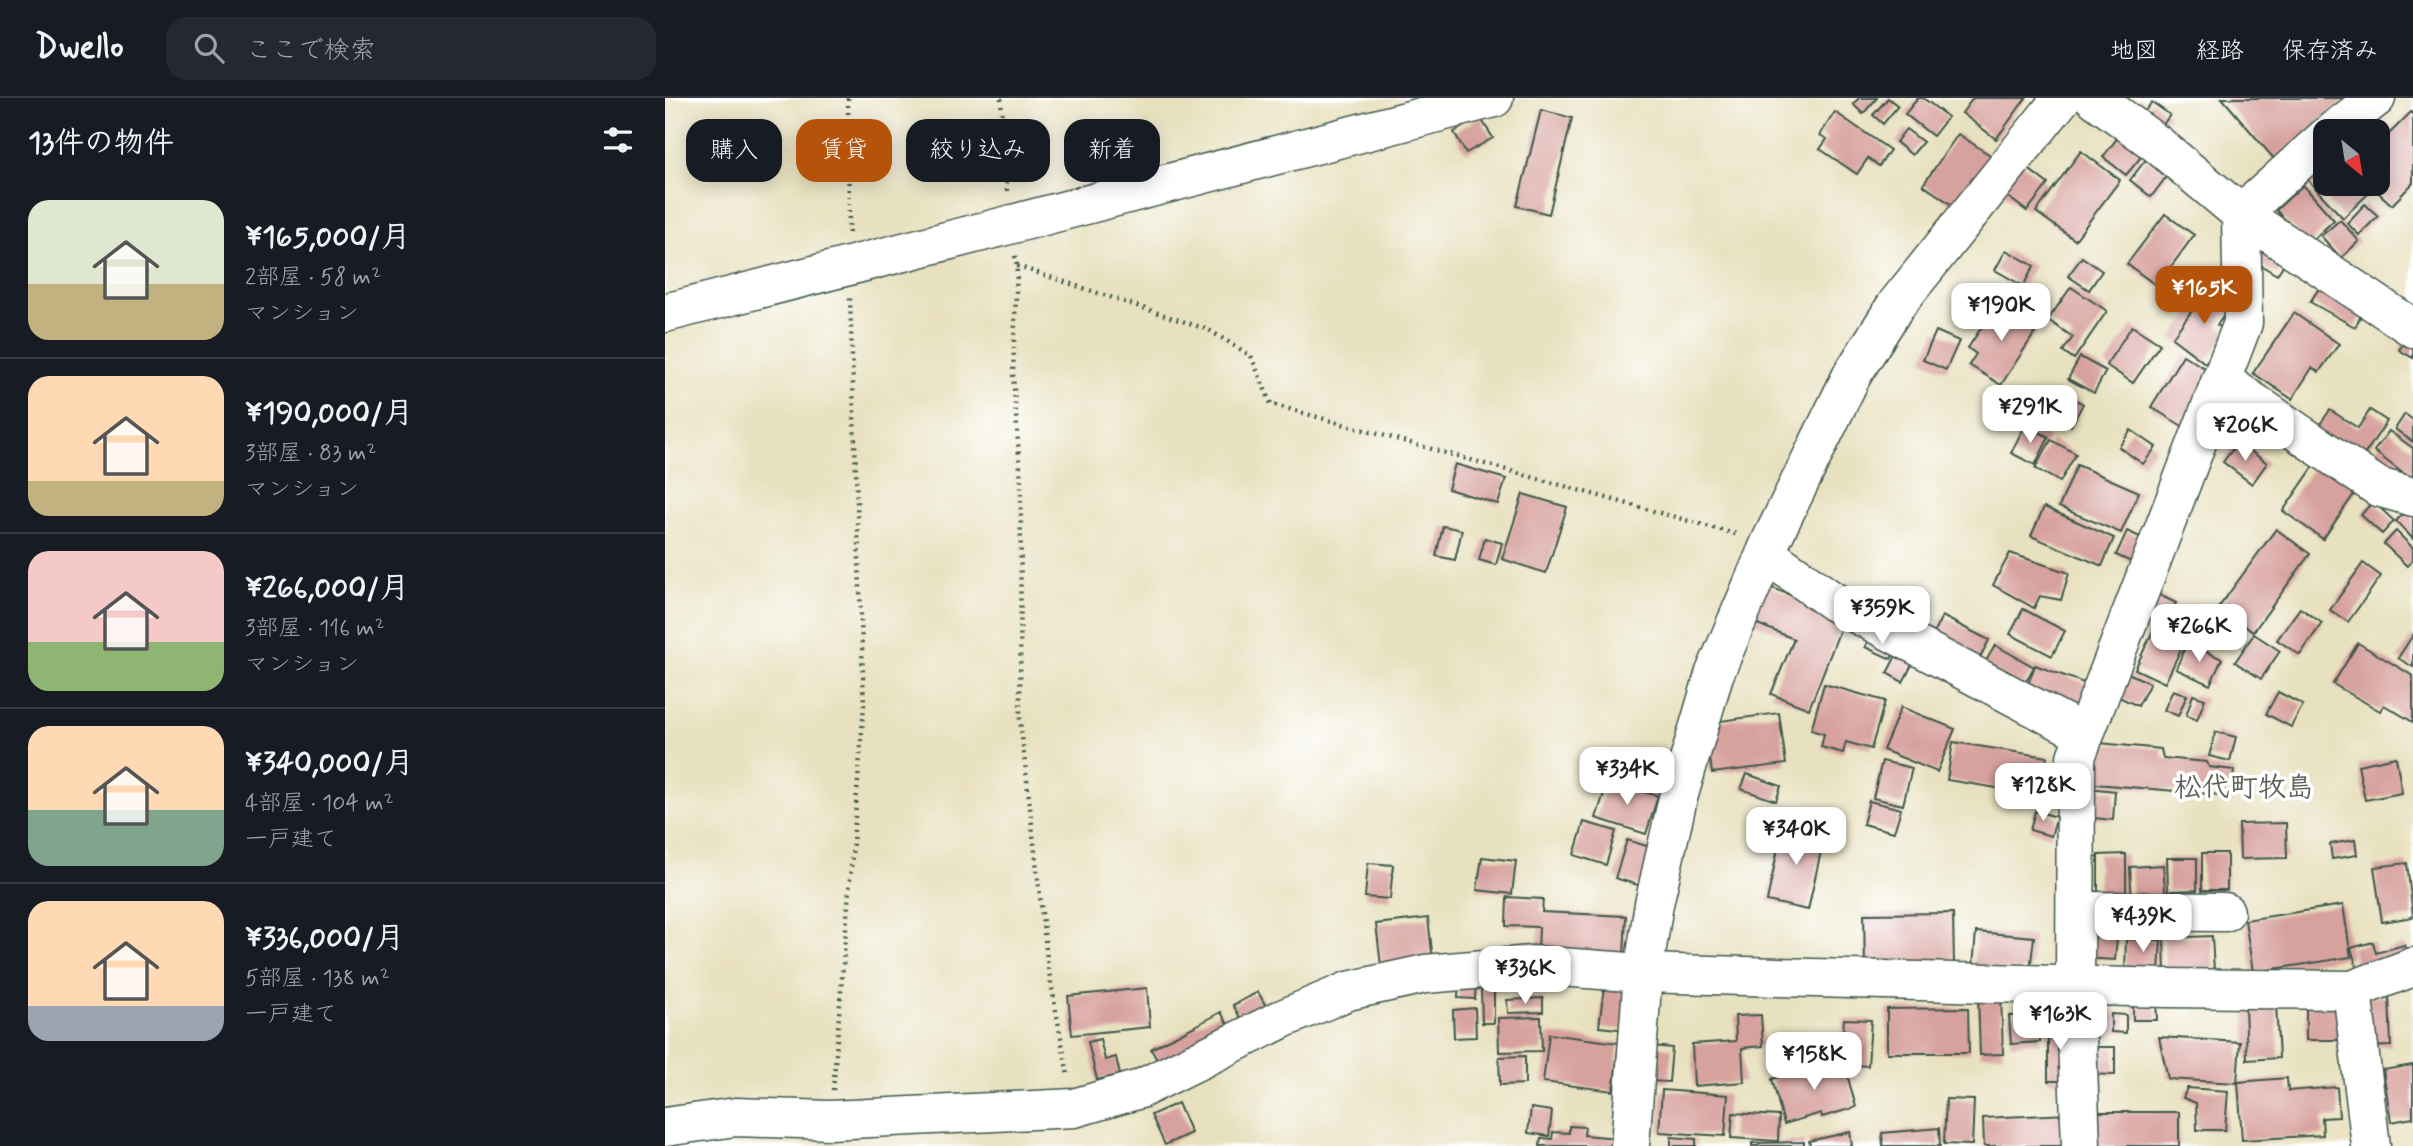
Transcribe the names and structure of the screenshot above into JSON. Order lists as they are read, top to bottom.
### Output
{
  "districts": ["松代町牧島"],
  "north": "bottom right",
  "page": {
    "header": "Dwello",
    "search": "ここで検索",
    "nav": ["地図", "経路", "保存済み"],
    "heading": "13件の物件",
    "chip": [
      "購入",
      "賃貸",
      "絞り込み",
      "新着"
    ],
    "list": [
      {
        "name": "¥165,000/月",
        "note": "2部屋 · 58 m² · マンション"
      },
      {
        "name": "¥190,000/月",
        "note": "3部屋 · 83 m² · マンション"
      },
      {
        "name": "¥266,000/月",
        "note": "3部屋 · 116 m² · マンション"
      },
      {
        "name": "¥340,000/月",
        "note": "4部屋 · 104 m² · 一戸建て"
      },
      {
        "name": "¥336,000/月",
        "note": "5部屋 · 138 m² · 一戸建て"
      }
    ],
    "price": [
      "¥165K",
      "¥190K",
      "¥291K",
      "¥206K",
      "¥359K",
      "¥266K",
      "¥334K",
      "¥128K",
      "¥340K",
      "¥439K",
      "¥336K",
      "¥163K",
      "¥158K"
    ]
  }
}
